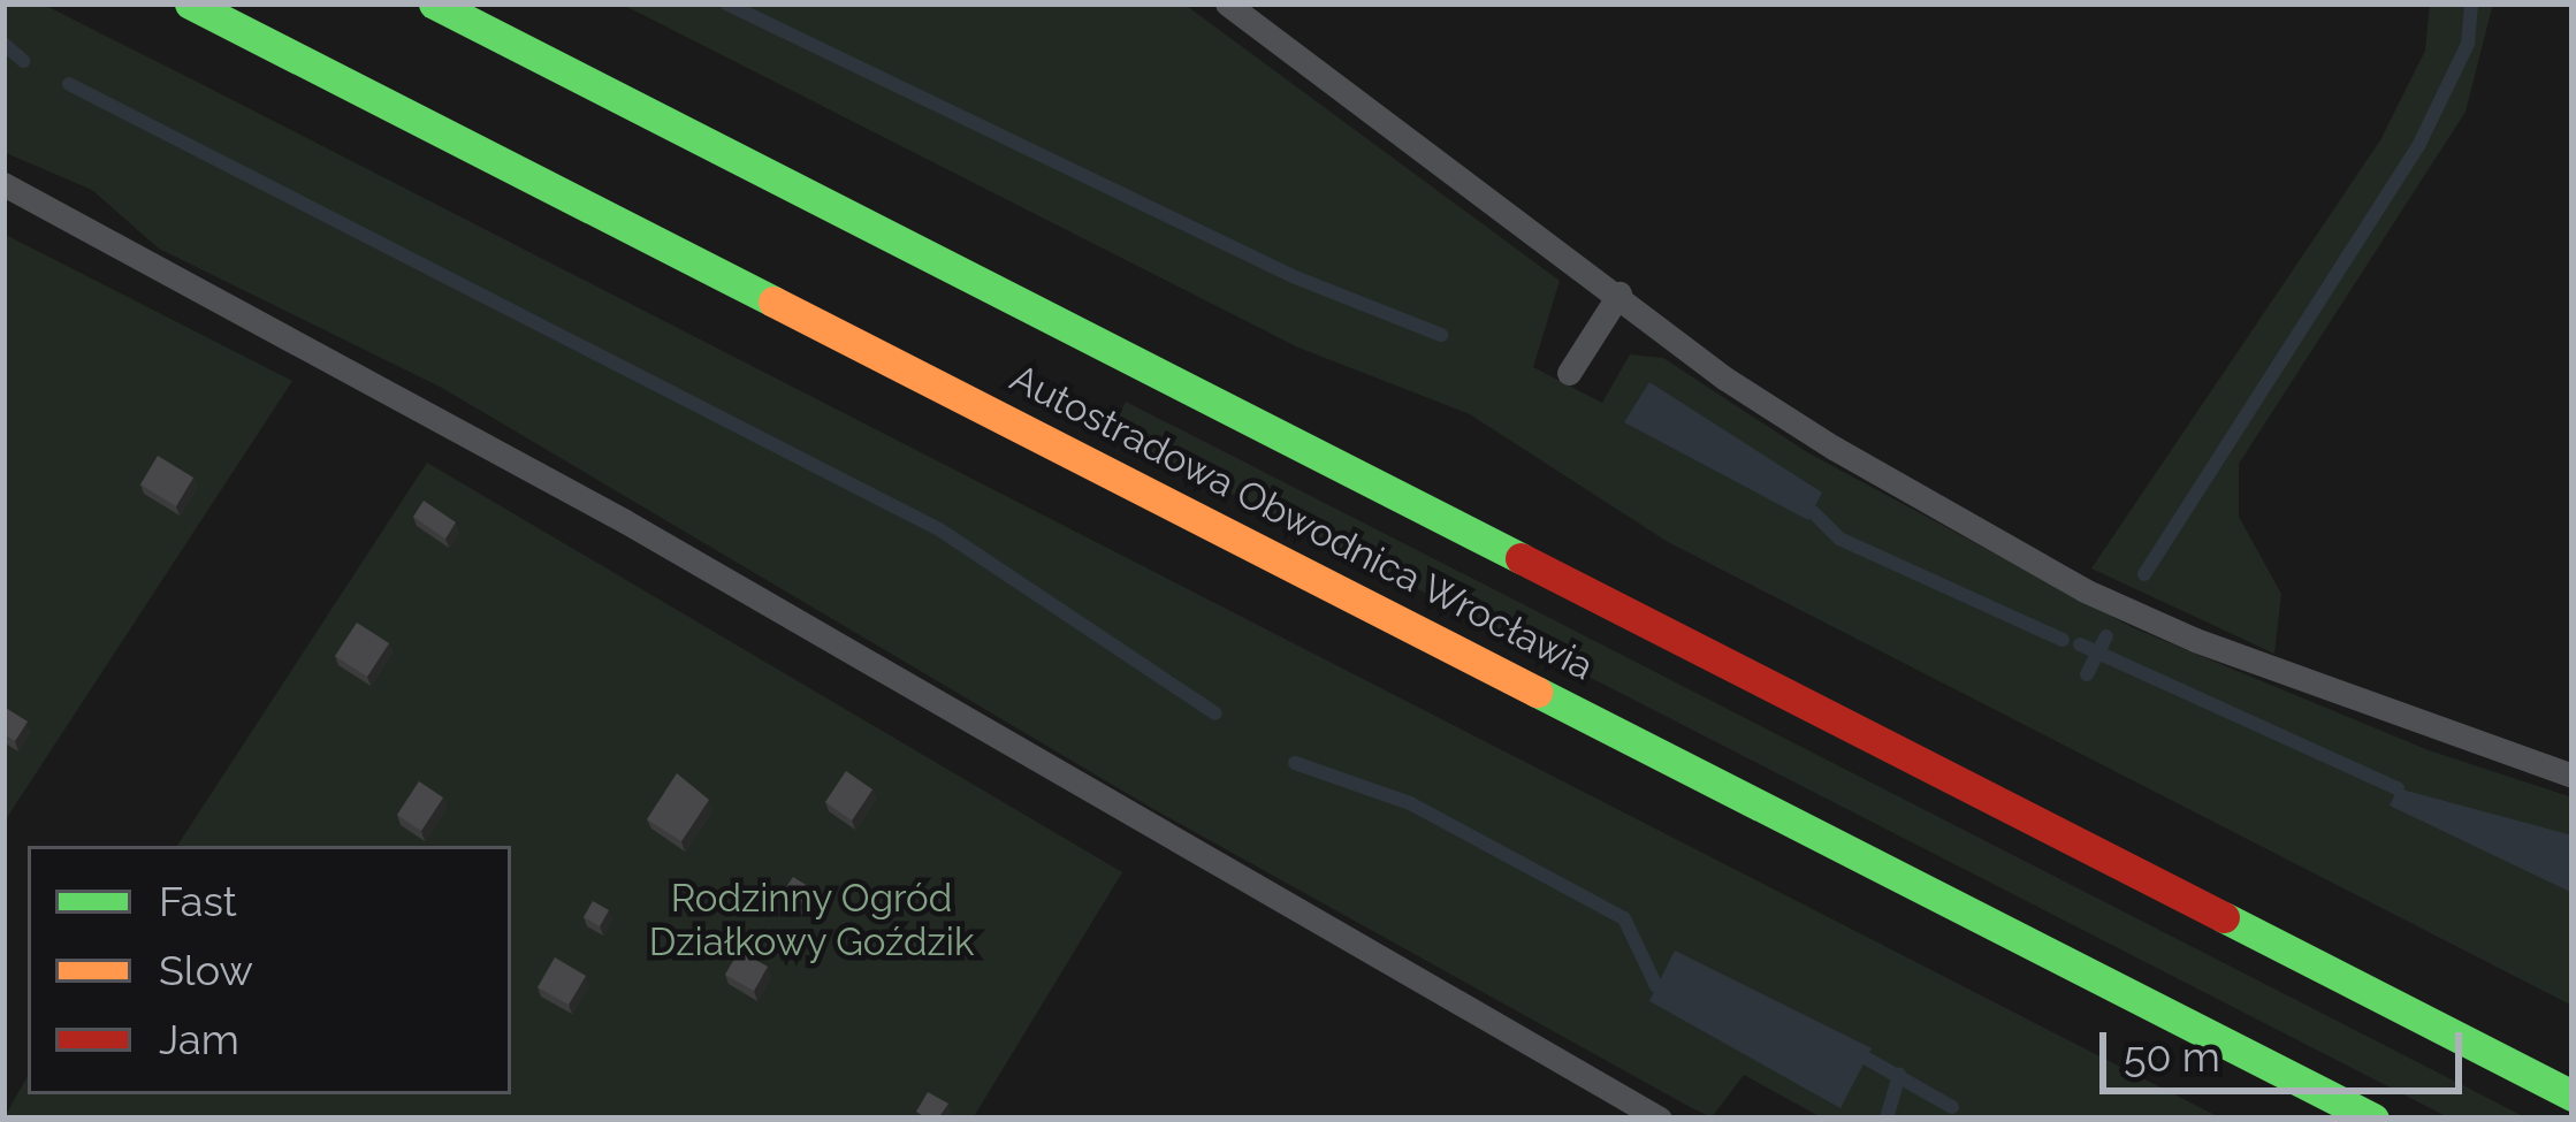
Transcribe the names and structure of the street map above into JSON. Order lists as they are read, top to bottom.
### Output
{
  "streets": {
    "highway": ["Autostradowa Obwodnica Wrocławia"]
  },
  "parks": ["Rodzinny Ogród Działkowy Goździk"],
  "legend": ["Fast", "Slow", "Jam"],
  "scale_bar": "50 m"
}
